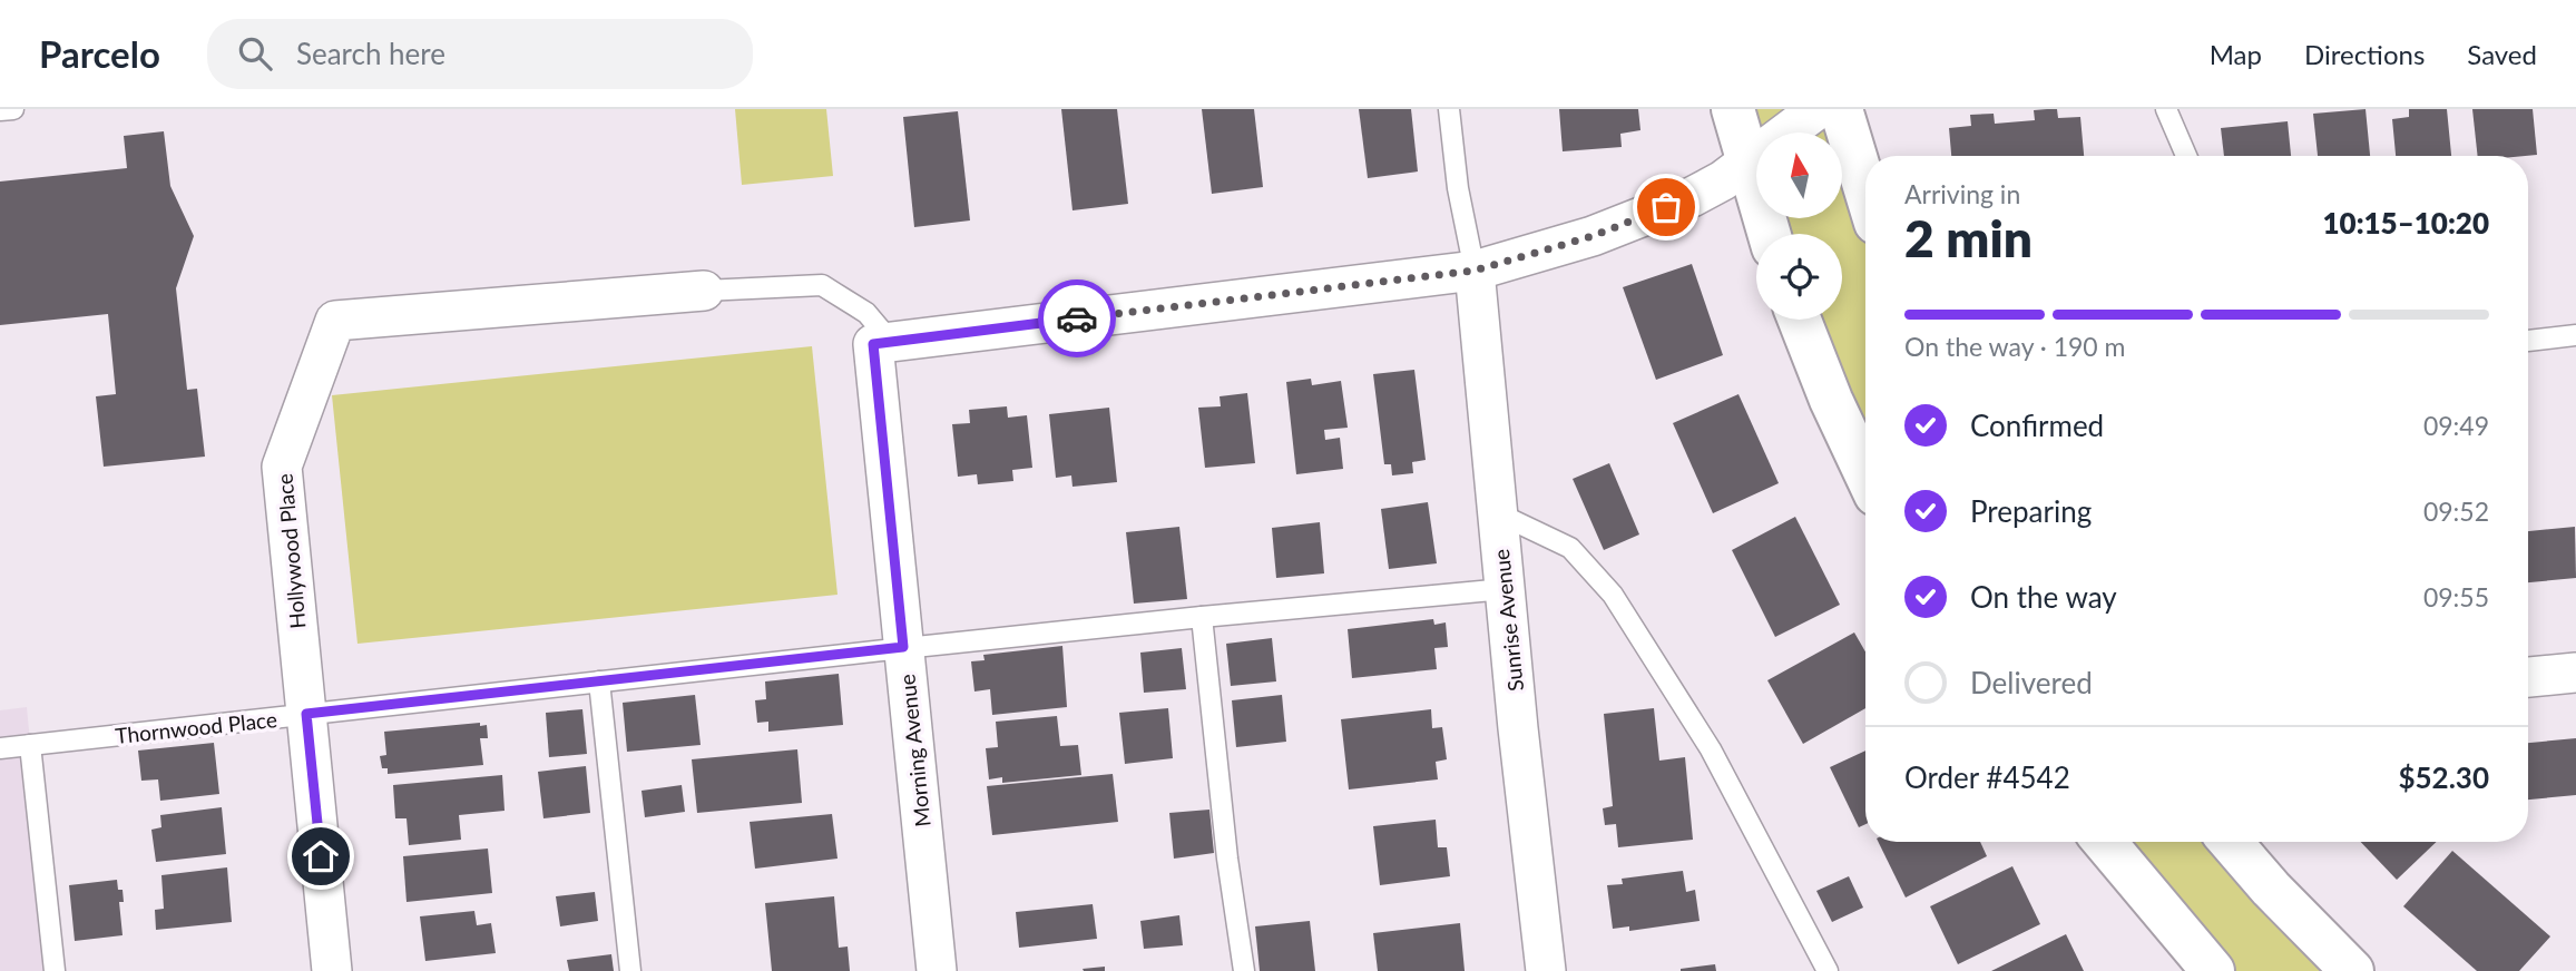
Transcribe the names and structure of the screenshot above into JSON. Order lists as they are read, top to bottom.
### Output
{
  "streets": {
    "street": ["Hollywood Place", "Sunrise Avenue", "Morning Avenue"],
    "lane": ["Thornwood Place"]
  },
  "crossings": [
    ["Hollywood Place", "Thornwood Place"],
    ["Sunrise Avenue", "Thornwood Place"],
    ["Thornwood Place", "Morning Avenue"]
  ],
  "north": "top",
  "page": {
    "header": "Parcelo",
    "search": "Search here",
    "nav": ["Map", "Directions", "Saved"],
    "heading": ["2 min", "Arriving in", "10:15–10:20"],
    "panel": ["Order #4542", "$52.30"],
    "bar": "On the way · 190 m",
    "list": [
      ["Confirmed", "09:49"],
      ["Preparing", "09:52"],
      ["On the way", "09:55"],
      "Delivered"
    ]
  }
}
